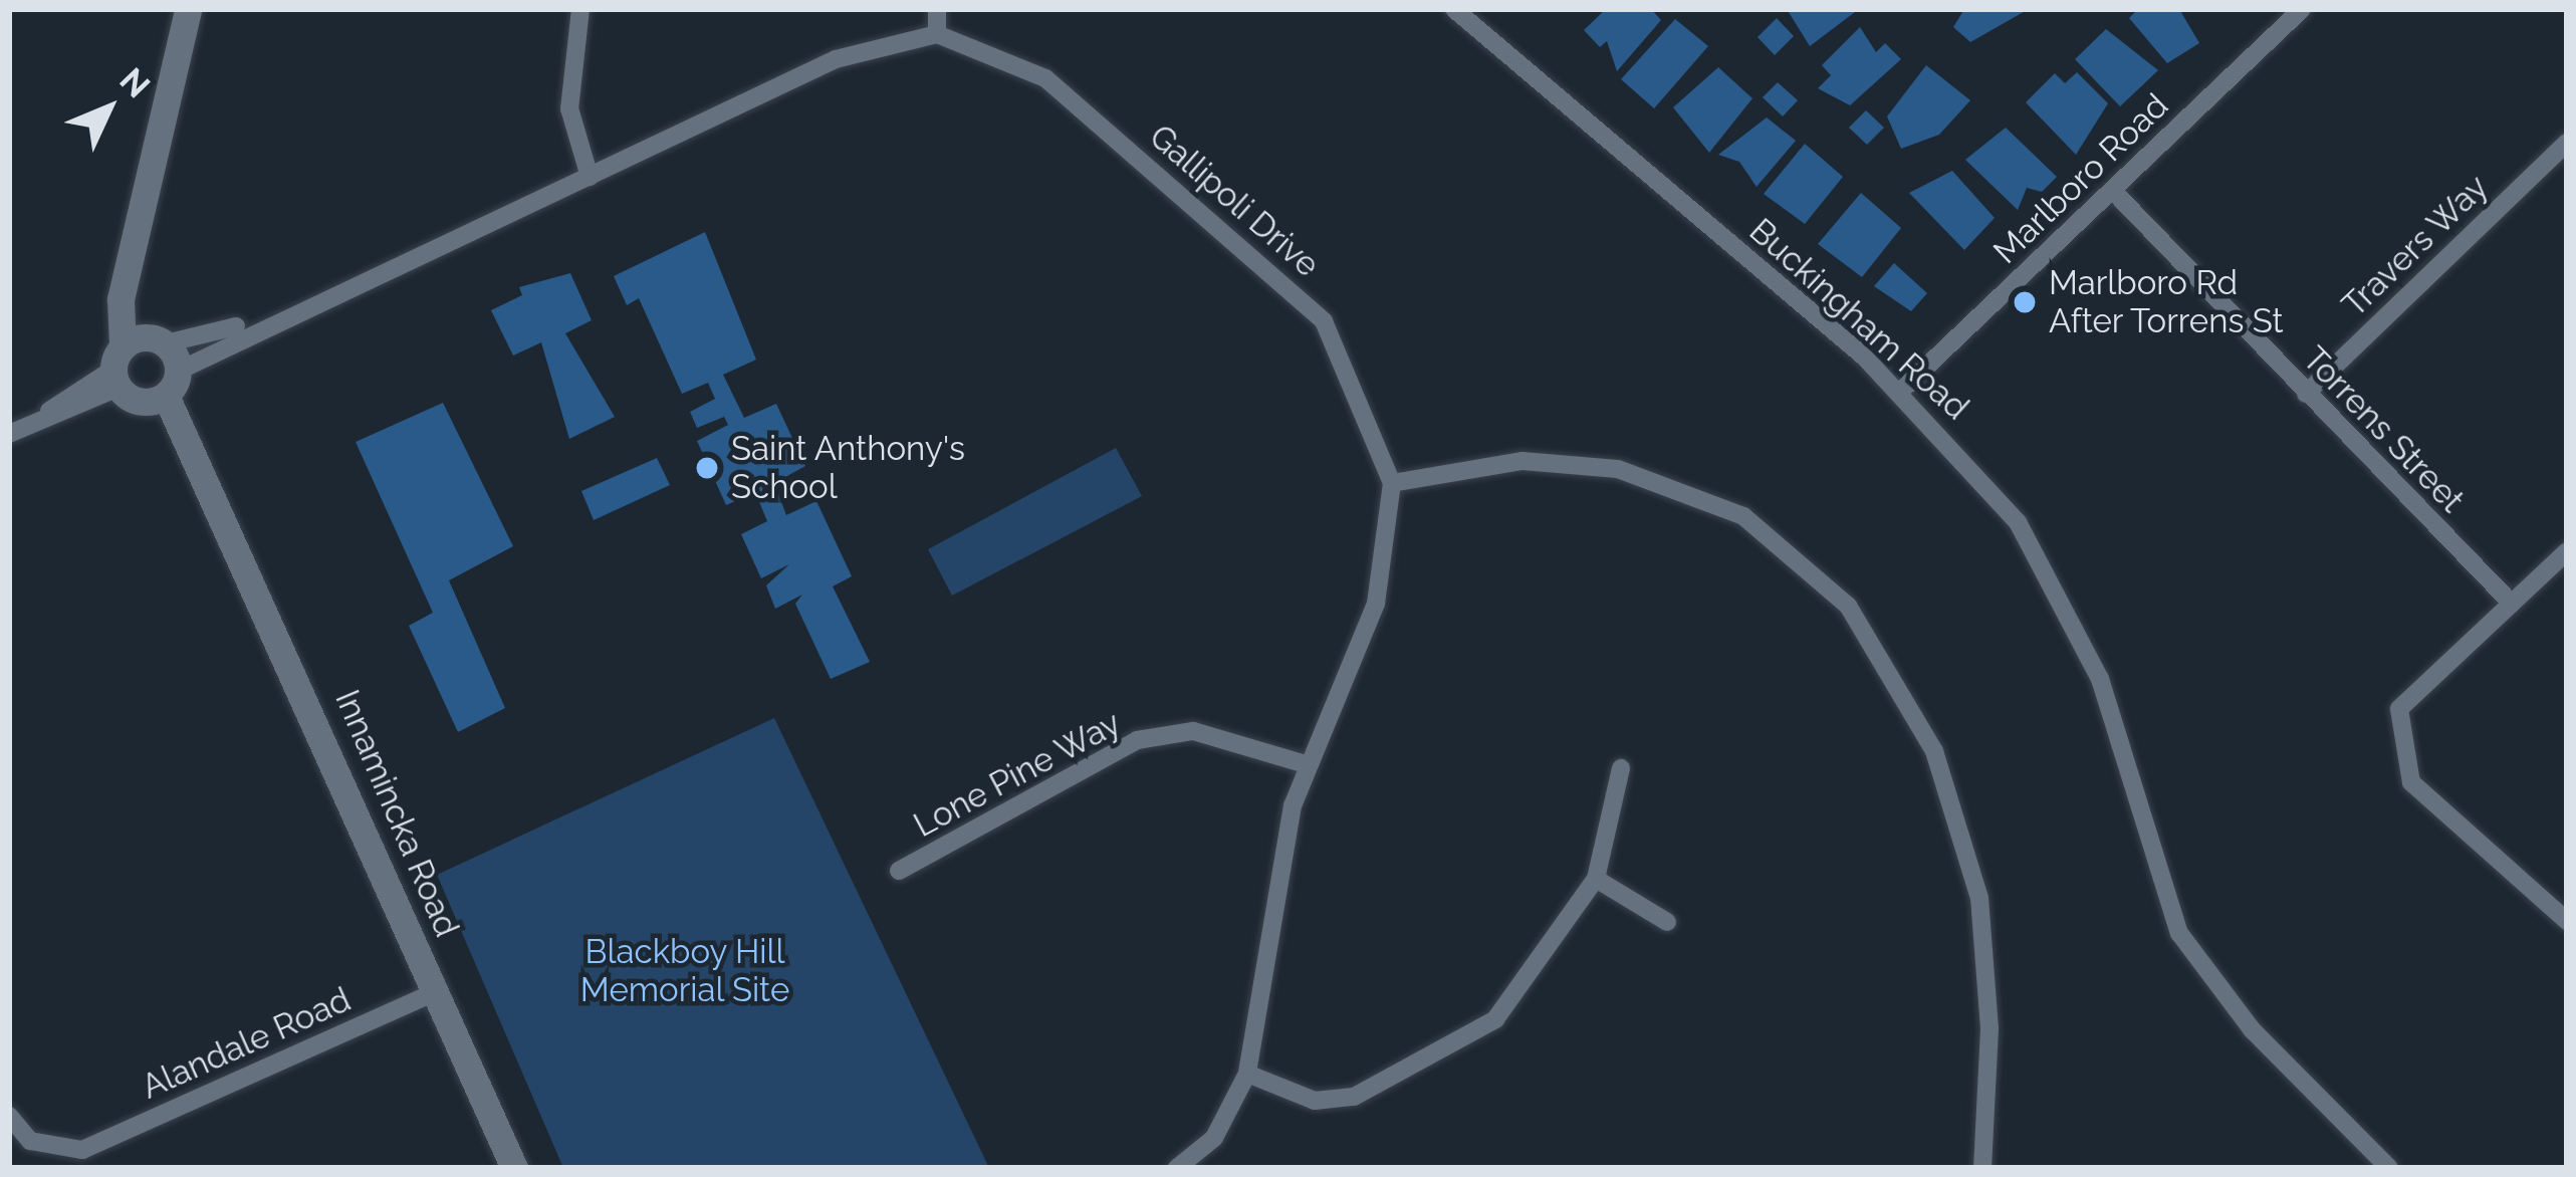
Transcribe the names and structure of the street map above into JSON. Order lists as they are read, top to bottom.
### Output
{
  "streets": {
    "main road": ["Innamincka Road"],
    "street": [
      "Marlboro Road",
      "Gallipoli Drive",
      "Travers Way",
      "Buckingham Road",
      "Torrens Street",
      "Lone Pine Way",
      "Alandale Road"
    ]
  },
  "crossings": [
    ["Marlboro Road", "Buckingham Road"],
    ["Marlboro Road", "Torrens Street"],
    ["Gallipoli Drive", "Lone Pine Way"],
    ["Travers Way", "Torrens Street"],
    ["Innamincka Road", "Alandale Road"]
  ],
  "parks": ["Blackboy Hill Memorial Site"],
  "places": ["Marlboro Rd After Torrens St", "Saint Anthony's School"],
  "north": "top right"
}
